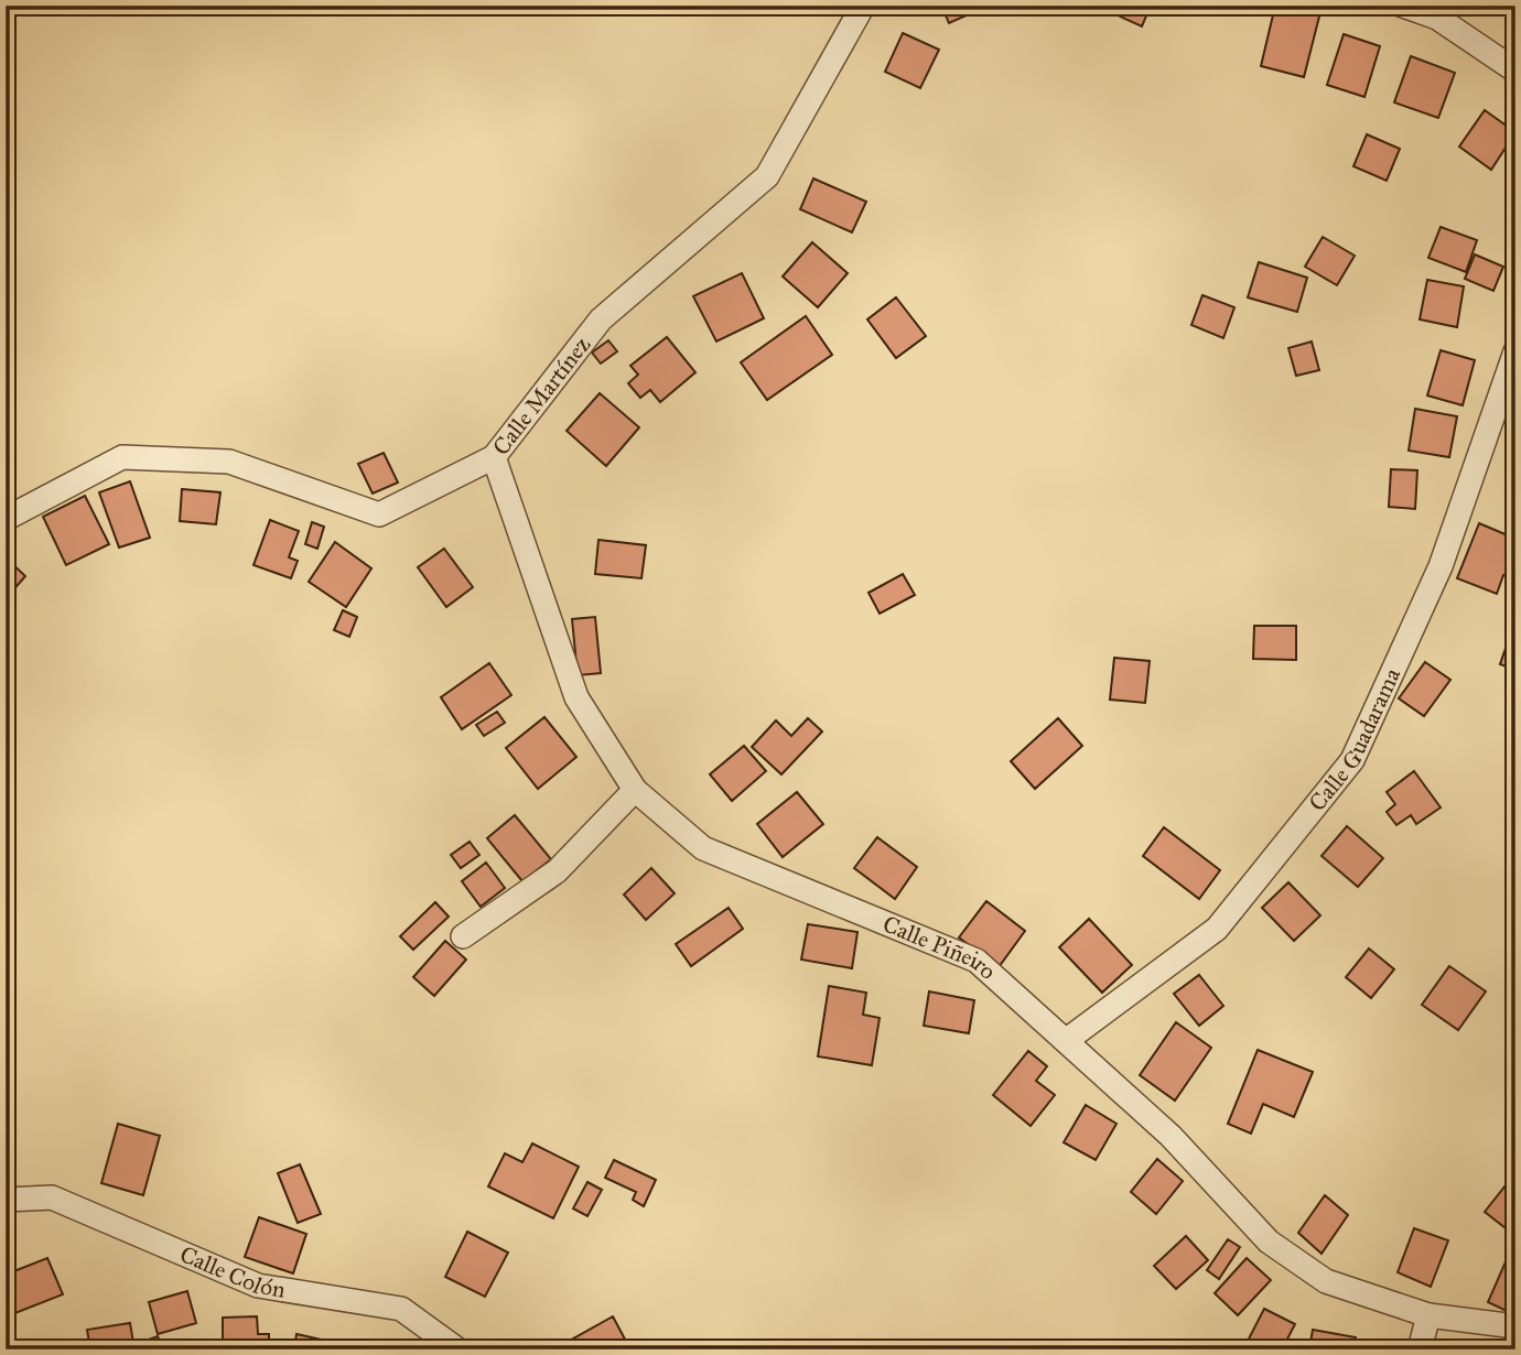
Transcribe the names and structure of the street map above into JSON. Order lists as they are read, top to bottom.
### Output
{
  "streets": {
    "street": [
      "Calle Martínez",
      "Calle Guadarama",
      "Calle Piñeiro",
      "Calle Colón"
    ]
  },
  "crossings": [
    ["Calle Martínez", "Calle Piñeiro"],
    ["Calle Guadarama", "Calle Piñeiro"]
  ]
}
